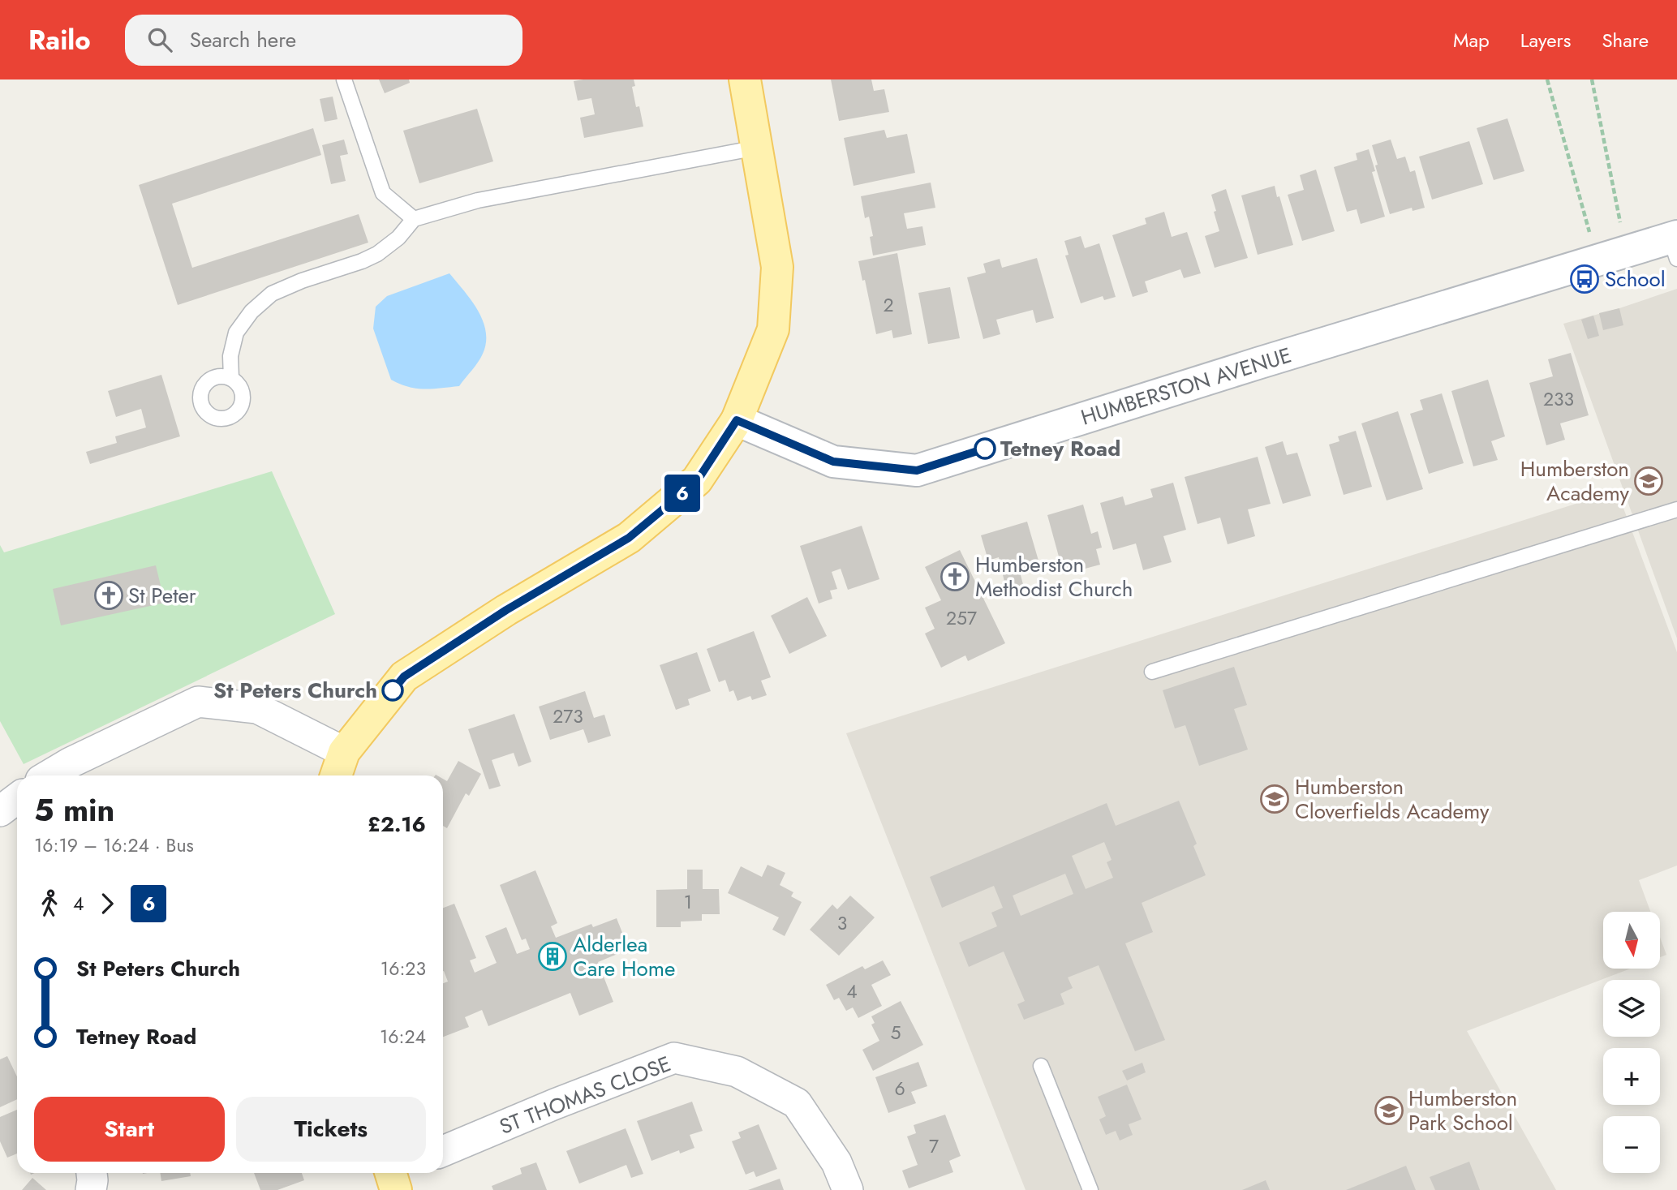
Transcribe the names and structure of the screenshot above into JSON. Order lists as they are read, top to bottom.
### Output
{
  "streets": {
    "main road": ["HUMBERSTON AVENUE"],
    "street": ["ST THOMAS CLOSE"]
  },
  "places": {
    "bus stop": ["School"],
    "other": ["Tetney Road", "St Peters Church"],
    "school or university": ["Humberston Academy", "Humberston Cloverfields Academy", "Humberston Park School"],
    "church": ["Humberston Methodist Church", "St Peter"],
    "building": ["Alderlea Care Home"]
  },
  "lines": ["bus line 6"],
  "house_numbers": [
    "2",
    "233",
    "257",
    "273",
    "1",
    "3",
    "4",
    "5",
    "6",
    "7"
  ],
  "north": "bottom",
  "page": {
    "header": "Railo",
    "search": "Search here",
    "nav": ["Map", "Layers", "Share"],
    "on_map": "6",
    "heading": ["5 min", "16:19 – 16:24 · Bus", "£2.16"],
    "legs": ["4", "6"],
    "map_buttons": ["+", "−"],
    "list": [
      {
        "name": "St Peters Church",
        "value": "16:23"
      },
      {
        "name": "Tetney Road",
        "value": "16:24"
      }
    ],
    "buttons": ["Start", "Tickets"]
  }
}
